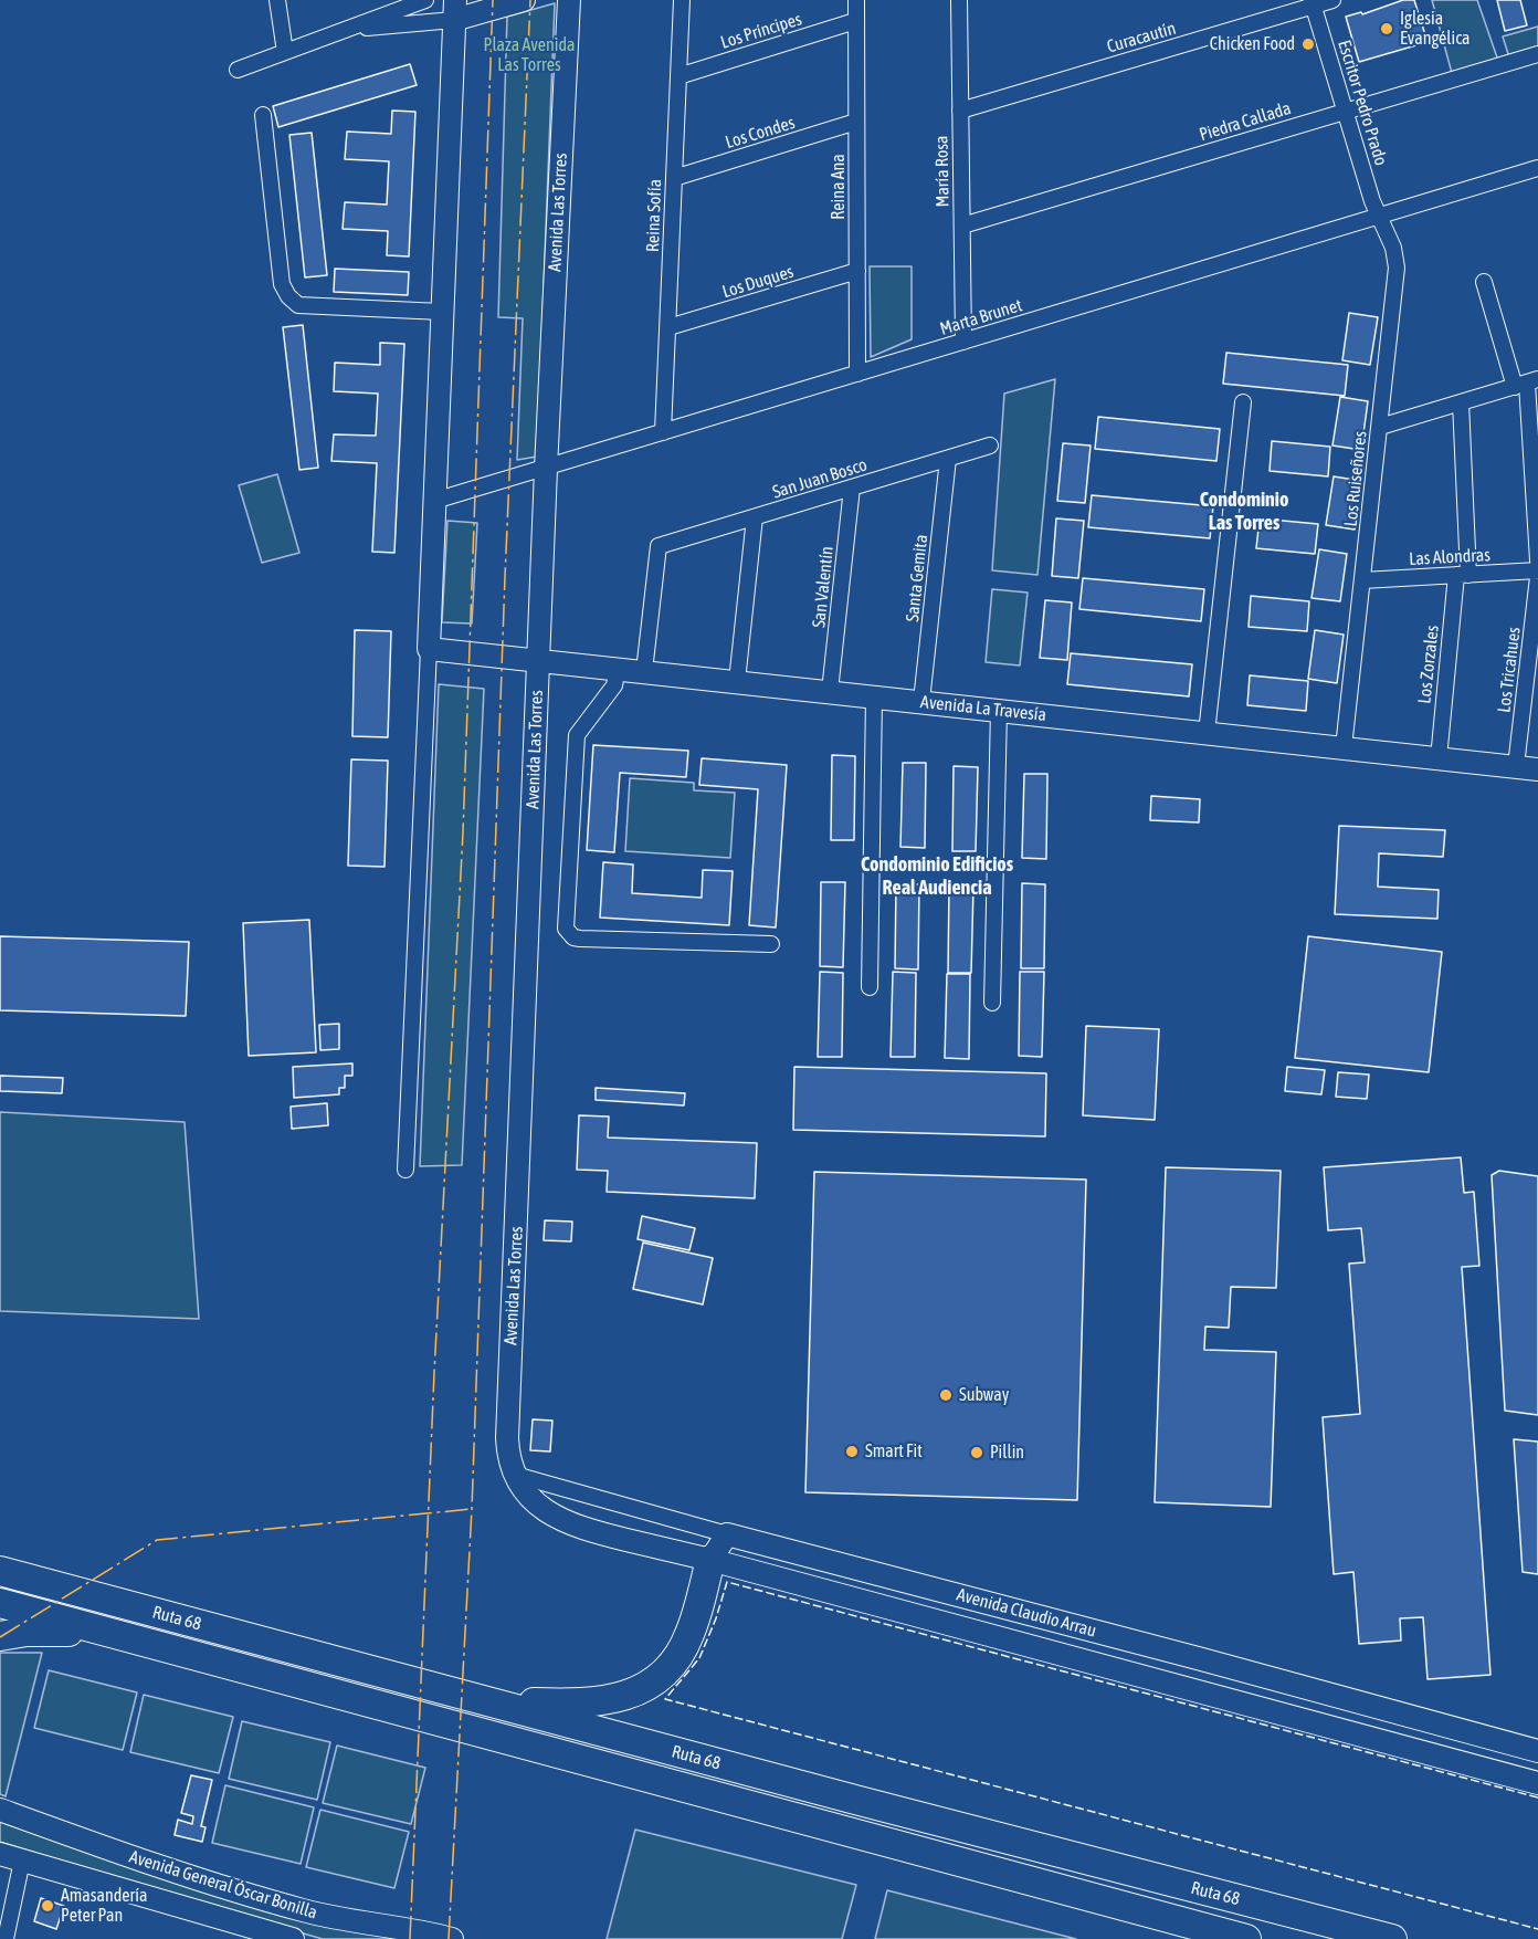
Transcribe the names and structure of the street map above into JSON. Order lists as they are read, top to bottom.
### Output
{
  "streets": {
    "highway": ["Ruta 68"],
    "street": [
      "Los Príncipes",
      "Curacautín",
      "Escritor Pedro Prado",
      "Piedra Callada",
      "Los Condes",
      "María Rosa",
      "Reina Ana",
      "Avenida Las Torres",
      "Reina Sofía",
      "Los Duques",
      "Marta Brunet",
      "San Juan Bosco",
      "Los Ruiseñores",
      "Las Alondras",
      "Santa Gemita",
      "San Valentín",
      "Los Zorzales",
      "Los Tricahues",
      "Avenida La Travesía",
      "Avenida Claudio Arrau",
      "Avenida General Óscar Bonilla"
    ]
  },
  "crossings": [
    ["Los Príncipes", "Reina Ana"],
    ["Los Príncipes", "Reina Sofía"],
    ["Curacautín", "Escritor Pedro Prado"],
    ["Curacautín", "María Rosa"],
    ["Escritor Pedro Prado", "Piedra Callada"],
    ["Escritor Pedro Prado", "Marta Brunet"],
    ["Escritor Pedro Prado", "Los Ruiseñores"],
    ["Piedra Callada", "María Rosa"],
    ["Los Condes", "Reina Ana"],
    ["Los Condes", "Reina Sofía"],
    ["María Rosa", "Marta Brunet"],
    ["Reina Ana", "Los Duques"],
    ["Reina Ana", "Marta Brunet"],
    ["Avenida Las Torres", "Marta Brunet"],
    ["Avenida Las Torres", "Avenida La Travesía"],
    ["Avenida Las Torres", "Avenida Claudio Arrau"],
    ["Reina Sofía", "Los Duques"],
    ["Reina Sofía", "Marta Brunet"],
    ["Marta Brunet", "Los Ruiseñores"],
    ["San Juan Bosco", "Santa Gemita"],
    ["San Juan Bosco", "San Valentín"],
    ["San Juan Bosco", "Avenida La Travesía"],
    ["Los Ruiseñores", "Las Alondras"],
    ["Los Ruiseñores", "Avenida La Travesía"],
    ["Las Alondras", "Los Zorzales"],
    ["Santa Gemita", "Avenida La Travesía"],
    ["San Valentín", "Avenida La Travesía"],
    ["Los Zorzales", "Avenida La Travesía"],
    ["Los Tricahues", "Avenida La Travesía"]
  ],
  "districts": ["Condominio Las Torres", "Condominio Edificios Real Audiencia"],
  "parks": ["Plaza Avenida Las Torres"],
  "places": [
    "Iglesia Evangélica",
    "Chicken Food",
    "Subway",
    "Smart Fit",
    "Pillin",
    "Amasandería Peter Pan"
  ]
}
